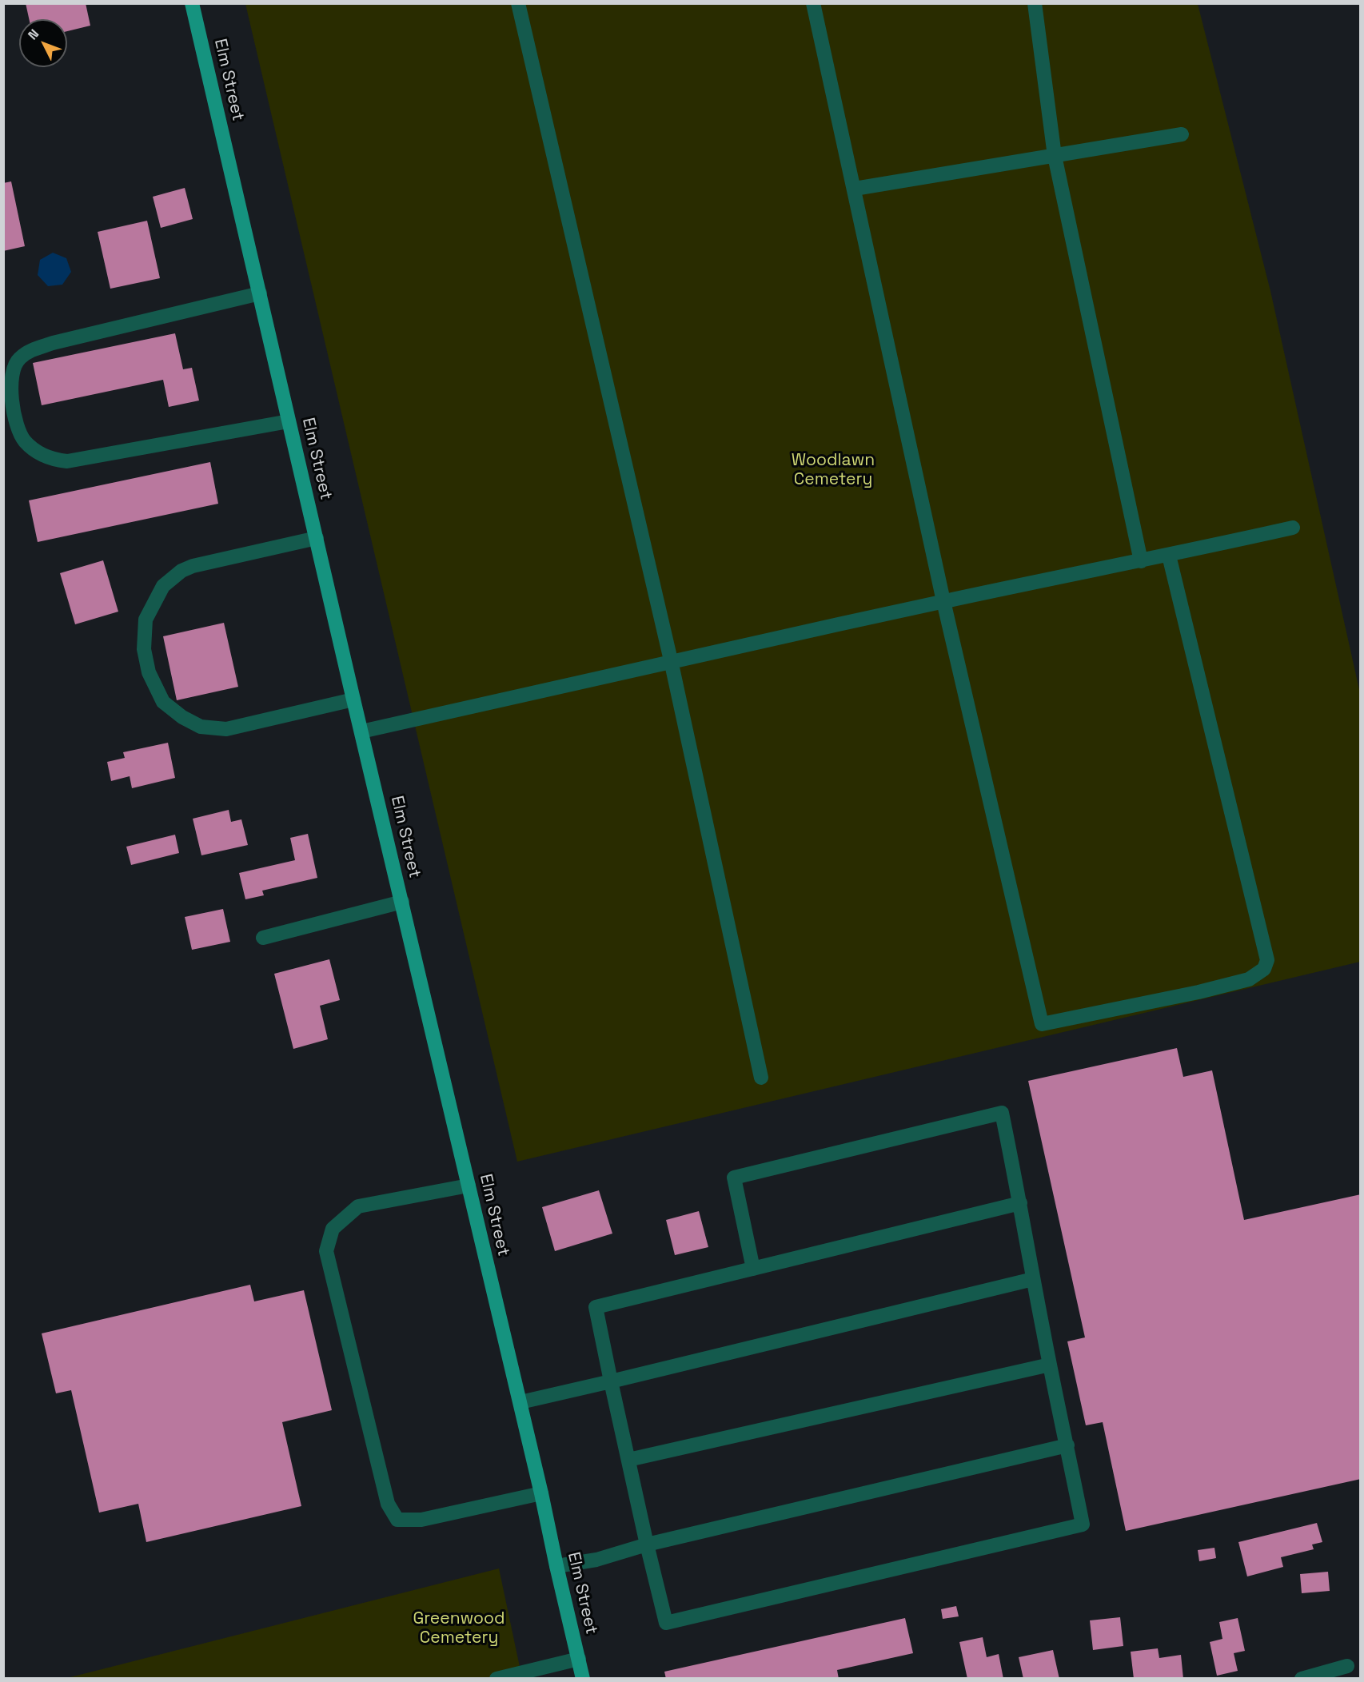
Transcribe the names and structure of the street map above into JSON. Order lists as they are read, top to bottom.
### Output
{
  "streets": {
    "main road": ["Elm Street"]
  },
  "parks": ["Woodlawn Cemetery", "Greenwood Cemetery"],
  "north": "top left"
}
